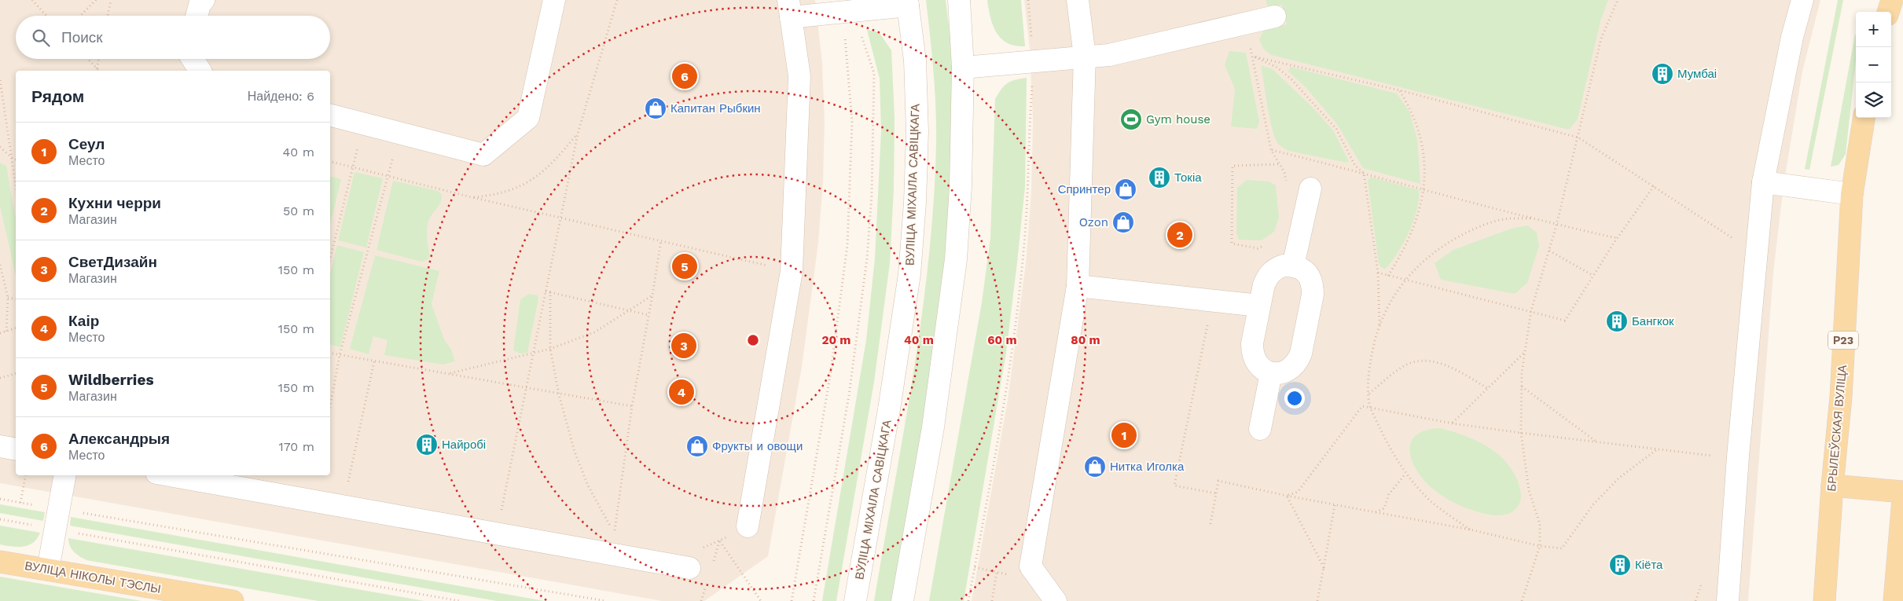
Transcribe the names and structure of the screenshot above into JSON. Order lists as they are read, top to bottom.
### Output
{
  "streets": {
    "main road": ["Р23", "БРЫЛЕЎСКАЯ ВУЛІЦА", "ВУЛІЦА НІКОЛЫ ТЭСЛЫ"],
    "street": ["ВУЛІЦА МІХАІЛА САВІЦКАГА"]
  },
  "places": {
    "building": [
      "Мумбаі",
      "Токіа",
      "Бангкок",
      "Найробі",
      "Кіёта"
    ],
    "shop": [
      "Капитан Рыбкин",
      "Спринтер",
      "Ozon",
      "Фрукты и овощи",
      "Нитка Иголка"
    ],
    "sports": ["Gym house"]
  },
  "page": {
    "map_buttons": ["+", "−"],
    "search": "Поиск",
    "pins": [
      "6",
      "2",
      "5",
      "3",
      "4",
      "1"
    ],
    "heading": ["Рядом", "Найдено: 6"],
    "list": [
      {
        "mark": "1",
        "name": "Сеул",
        "note": "Место",
        "value": "40 m"
      },
      {
        "mark": "2",
        "name": "Кухни черри",
        "note": "Магазин",
        "value": "50 m"
      },
      {
        "mark": "3",
        "name": "СветДизайн",
        "note": "Магазин",
        "value": "150 m"
      },
      {
        "mark": "4",
        "name": "Каір",
        "note": "Место",
        "value": "150 m"
      },
      {
        "mark": "5",
        "name": "Wildberries",
        "note": "Магазин",
        "value": "150 m"
      },
      {
        "mark": "6",
        "name": "Александрыя",
        "note": "Место",
        "value": "170 m"
      }
    ]
  },
  "rings": [
    "20 m",
    "40 m",
    "60 m",
    "80 m"
  ]
}
